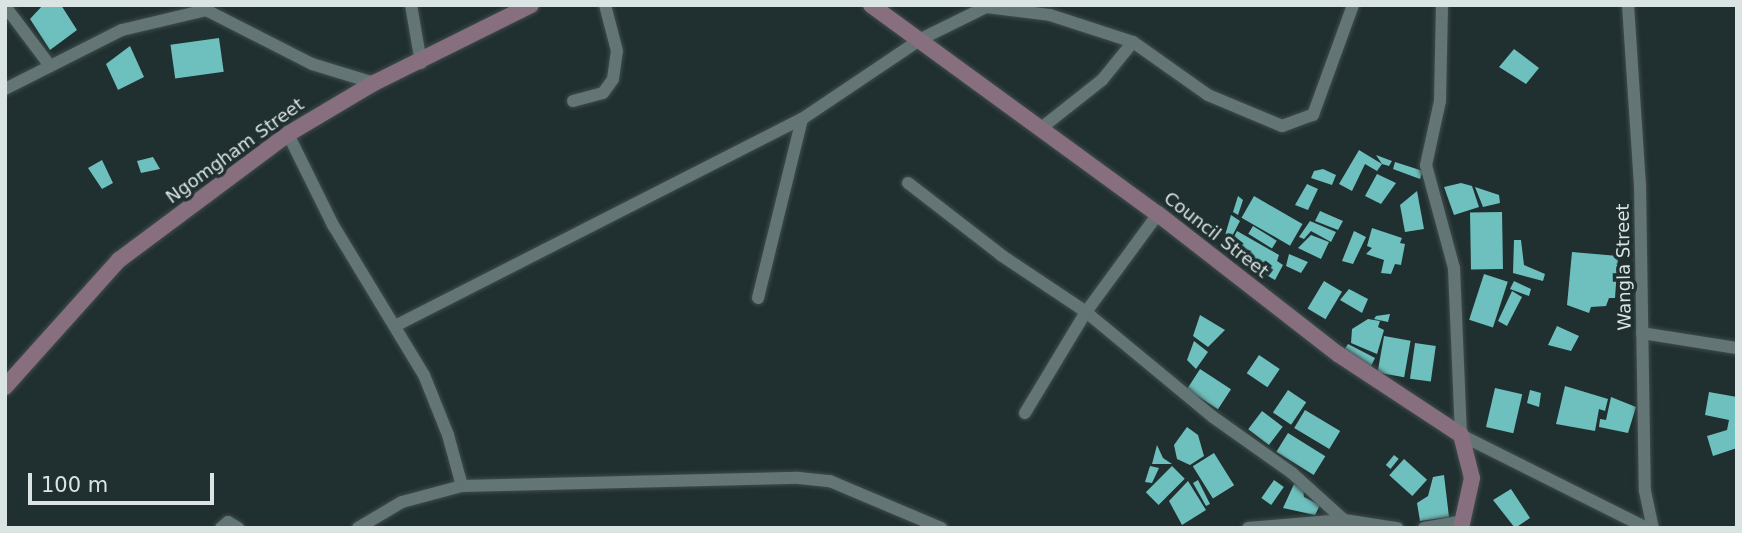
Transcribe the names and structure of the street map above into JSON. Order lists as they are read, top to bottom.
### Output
{
  "streets": {
    "street": ["Ngomgham Street", "Council Street", "Wangla Street"]
  },
  "scale_bar": "100 m"
}
